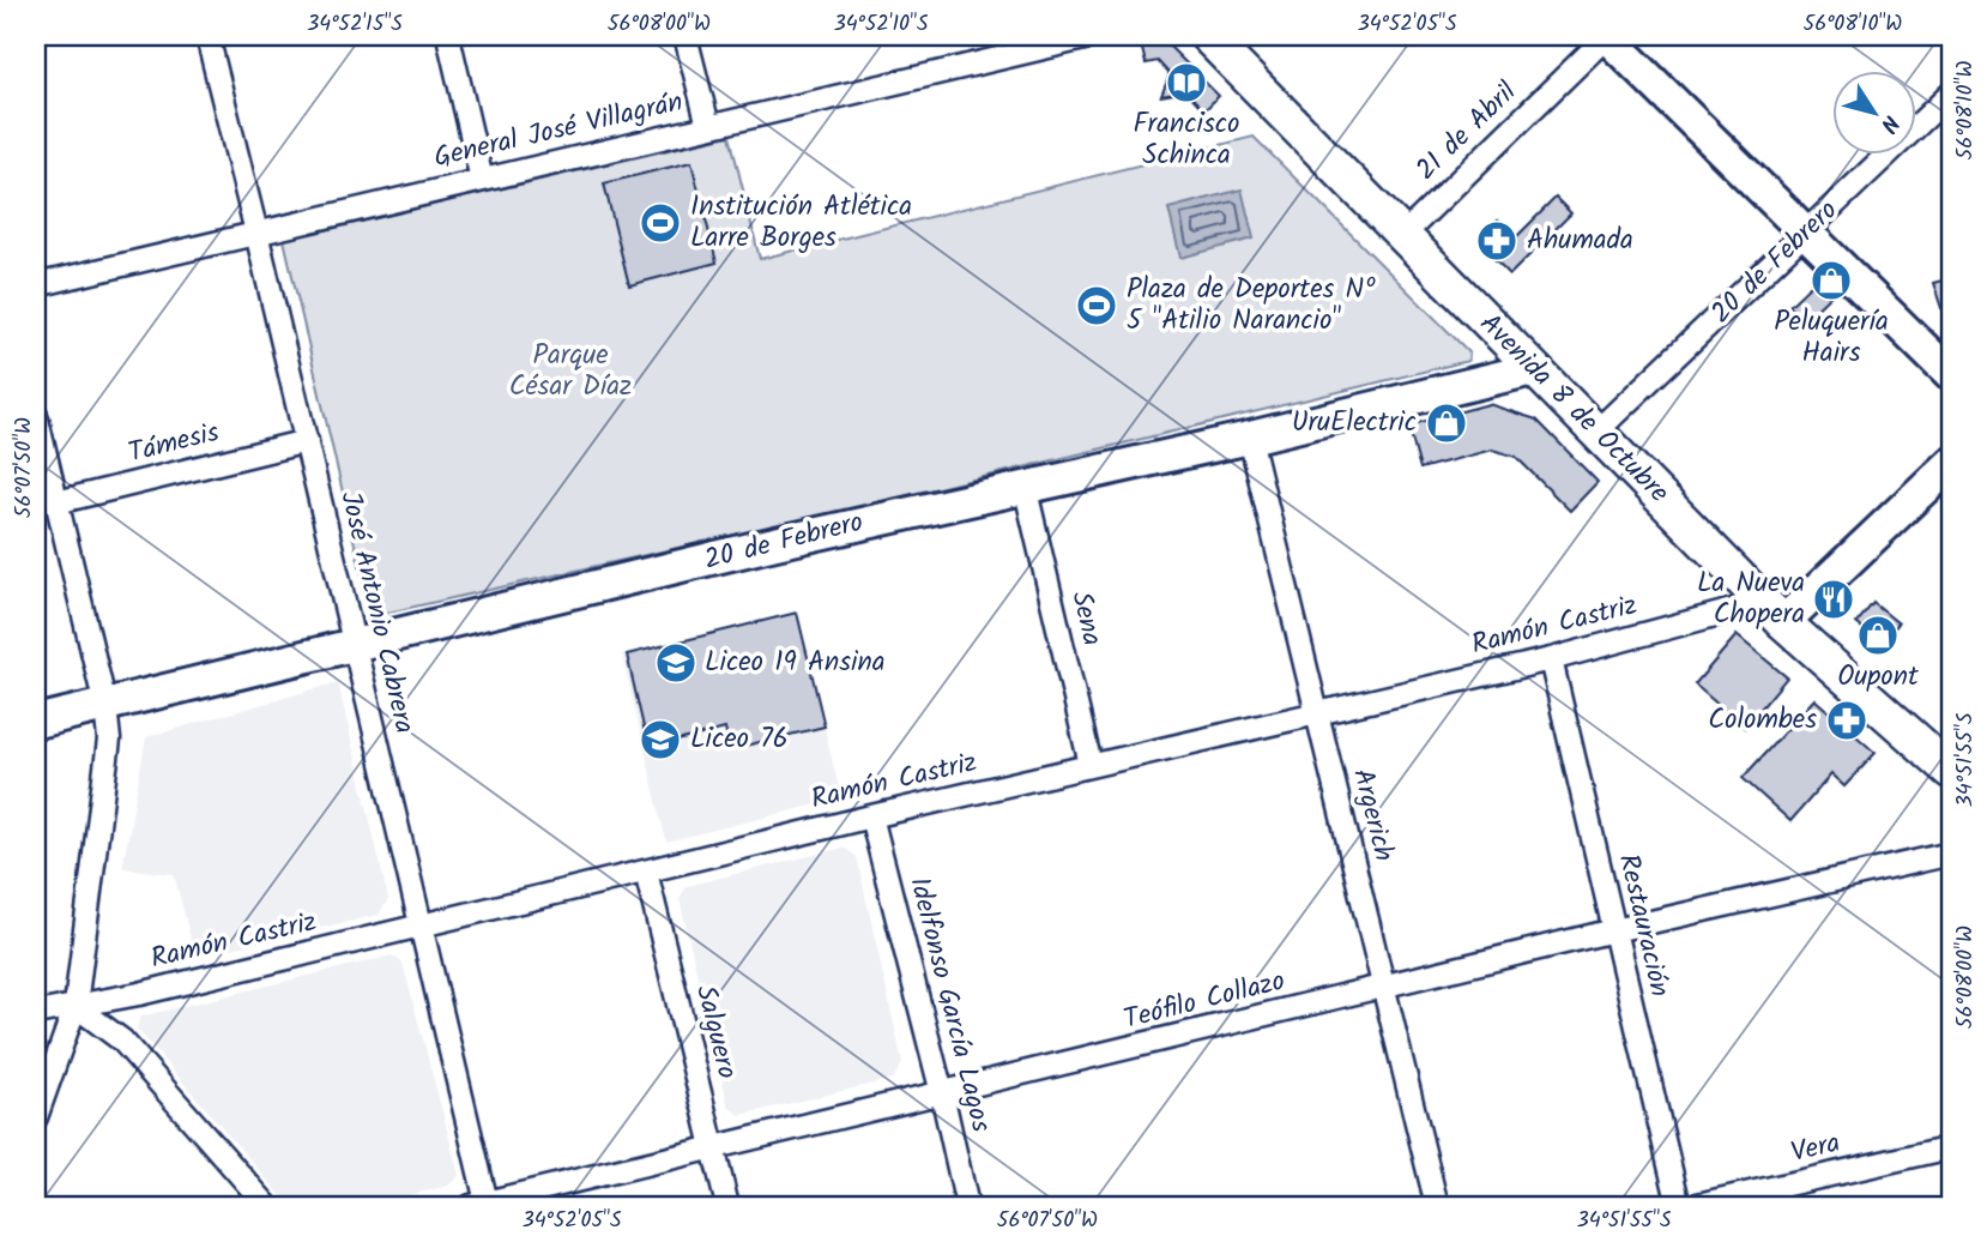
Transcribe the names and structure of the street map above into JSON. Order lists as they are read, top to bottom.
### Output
{
  "streets": {
    "main road": ["20 de Febrero", "Avenida 8 de Octubre"],
    "street": [
      "General José Villagrán",
      "21 de Abril",
      "Támesis",
      "José Antonio Cabrera",
      "Sena",
      "Ramón Castriz",
      "Argerich",
      "Restauración",
      "Teófilo Collazo",
      "Idelfonso García Lagos",
      "Salguero",
      "Vera"
    ]
  },
  "crossings": [
    ["General José Villagrán", "José Antonio Cabrera"],
    ["21 de Abril", "Avenida 8 de Octubre"],
    ["20 de Febrero", "Avenida 8 de Octubre"],
    ["20 de Febrero", "José Antonio Cabrera"],
    ["20 de Febrero", "Sena"],
    ["20 de Febrero", "Argerich"],
    ["Avenida 8 de Octubre", "Ramón Castriz"],
    ["Támesis", "José Antonio Cabrera"],
    ["José Antonio Cabrera", "Ramón Castriz"],
    ["José Antonio Cabrera", "Teófilo Collazo"],
    ["Sena", "Ramón Castriz"],
    ["Ramón Castriz", "Argerich"],
    ["Ramón Castriz", "Restauración"],
    ["Ramón Castriz", "Idelfonso García Lagos"],
    ["Ramón Castriz", "Salguero"],
    ["Argerich", "Teófilo Collazo"],
    ["Restauración", "Teófilo Collazo"],
    ["Teófilo Collazo", "Idelfonso García Lagos"],
    ["Teófilo Collazo", "Salguero"]
  ],
  "parks": ["Parque César Díaz"],
  "places": {
    "library": ["Francisco Schinca"],
    "sports": ["Institución Atlética Larre Borges", "Plaza de Deportes Nº 5 \"Atilio Narancio\""],
    "pharmacy": ["Ahumada", "Colombes"],
    "shop": ["Peluquería Hairs", "UruElectric", "Oupont"],
    "restaurant": ["La Nueva Chopera"],
    "school or university": ["Liceo 19 Ansina", "Liceo 76"]
  },
  "north": "bottom right",
  "coordinates": [
    "34°52'15\"S",
    "56°08'00\"W",
    "34°52'10\"S",
    "34°52'05\"S",
    "56°08'10\"W",
    "56°07'50\"W",
    "34°51'55\"S"
  ]
}
